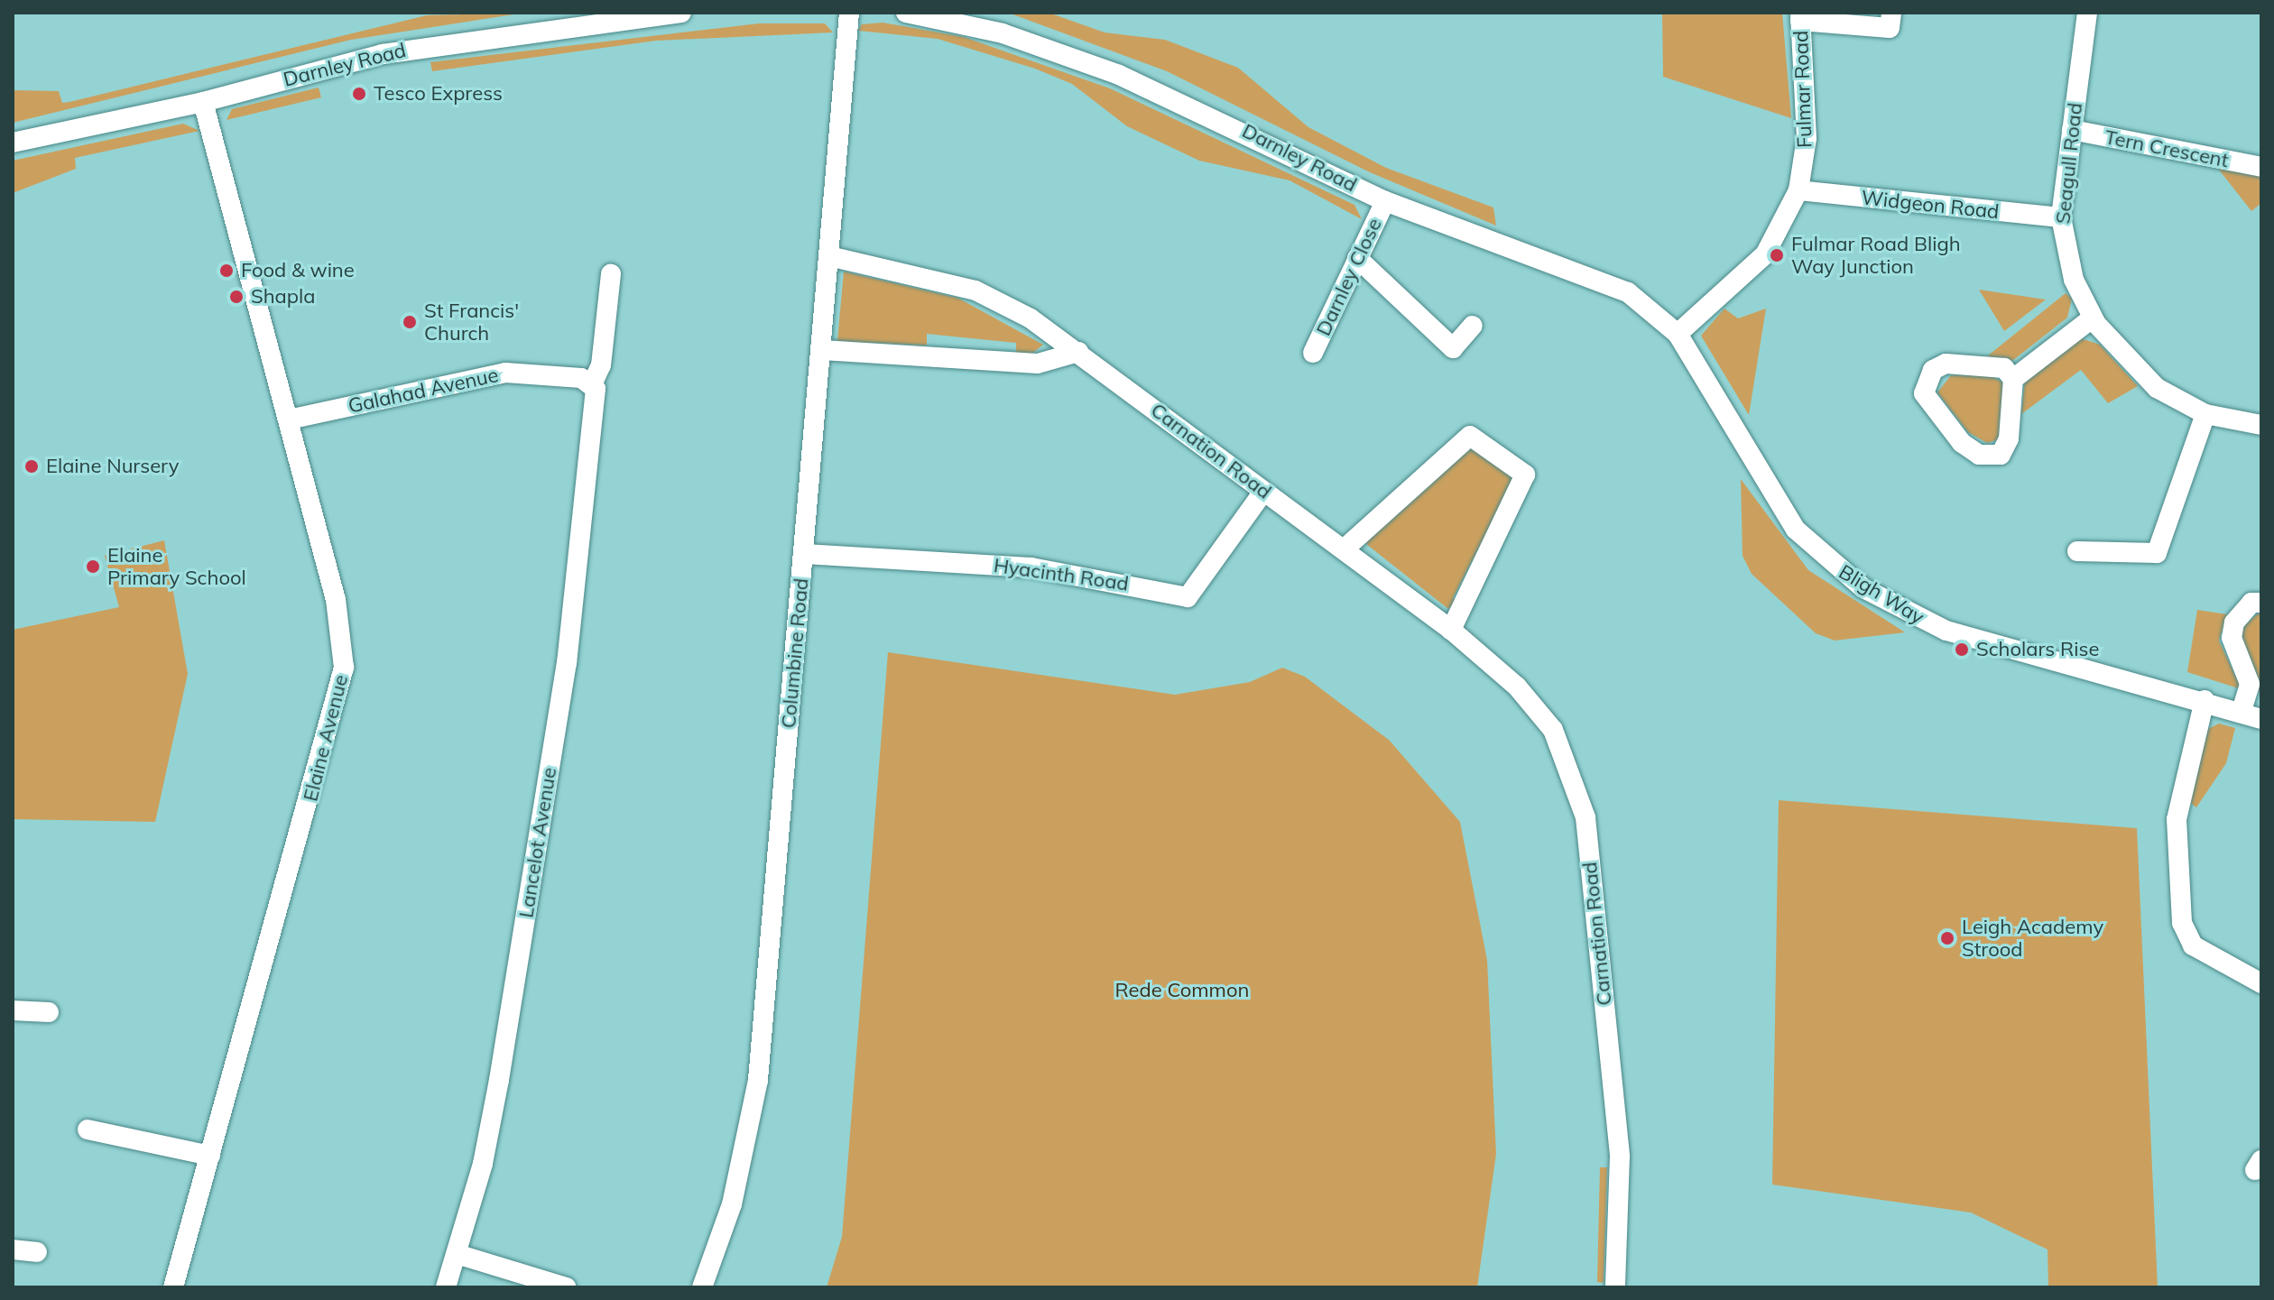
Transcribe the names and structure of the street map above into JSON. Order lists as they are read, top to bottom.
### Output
{
  "streets": {
    "street": [
      "Darnley Road",
      "Fulmar Road",
      "Tern Crescent",
      "Seagull Road",
      "Widgeon Road",
      "Darnley Close",
      "Galahad Avenue",
      "Carnation Road",
      "Hyacinth Road",
      "Bligh Way",
      "Columbine Road",
      "Elaine Avenue",
      "Lancelot Avenue"
    ]
  },
  "crossings": [
    ["Darnley Road", "Fulmar Road"],
    ["Darnley Road", "Darnley Close"],
    ["Darnley Road", "Bligh Way"],
    ["Darnley Road", "Elaine Avenue"],
    ["Fulmar Road", "Widgeon Road"],
    ["Fulmar Road", "Bligh Way"],
    ["Tern Crescent", "Seagull Road"],
    ["Seagull Road", "Widgeon Road"],
    ["Galahad Avenue", "Elaine Avenue"],
    ["Galahad Avenue", "Lancelot Avenue"],
    ["Carnation Road", "Hyacinth Road"],
    ["Carnation Road", "Columbine Road"],
    ["Hyacinth Road", "Columbine Road"]
  ],
  "parks": ["Rede Common"],
  "places": [
    "Tesco Express",
    "Fulmar Road Bligh Way Junction",
    "Food & wine",
    "Shapla",
    "St Francis' Church",
    "Elaine Nursery",
    "Elaine Primary School",
    "Scholars Rise",
    "Leigh Academy Strood"
  ]
}
